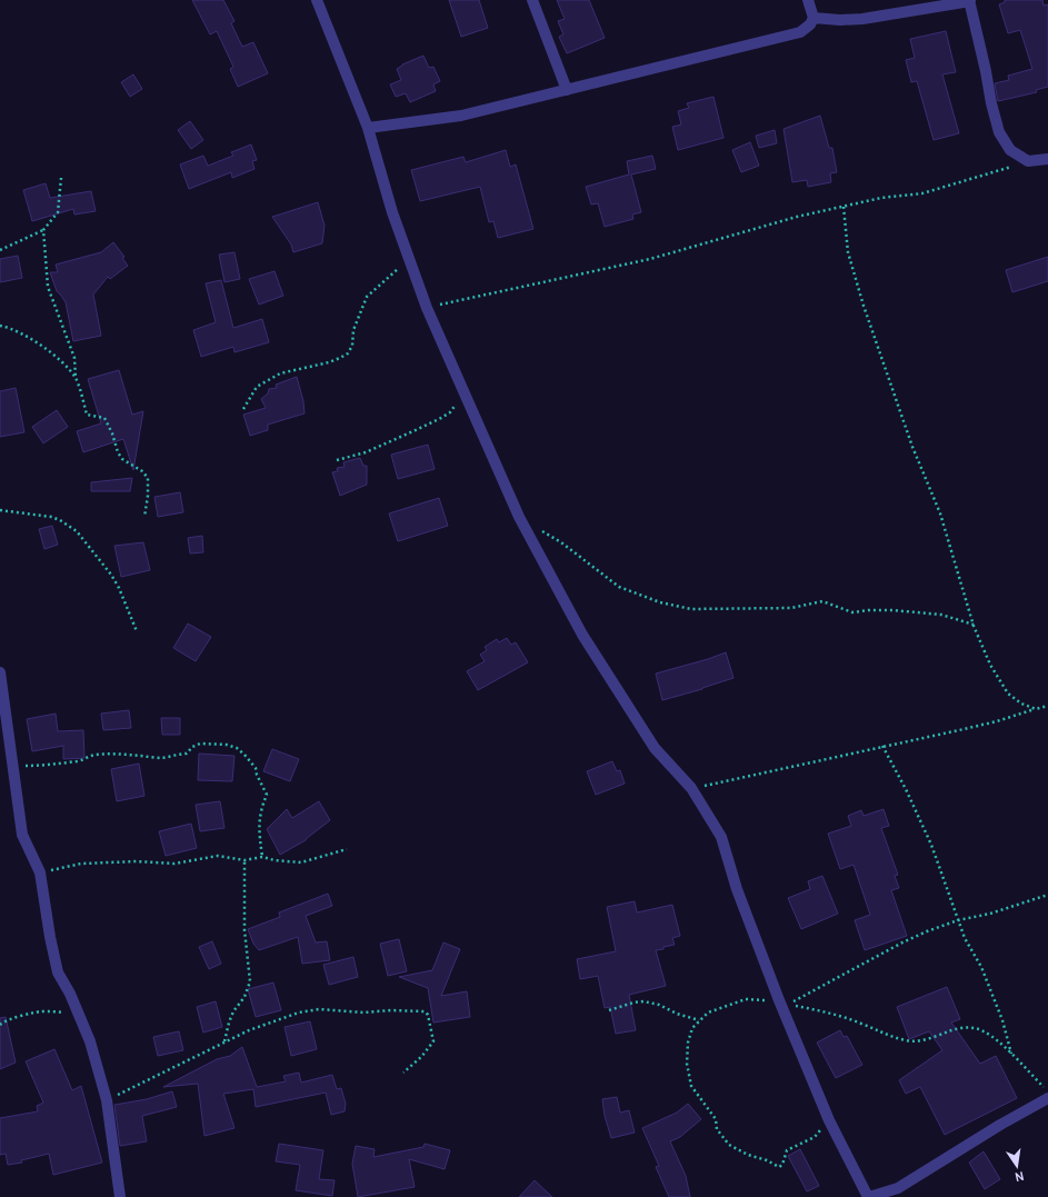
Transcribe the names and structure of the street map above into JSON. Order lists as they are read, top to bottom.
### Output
{
  "north": "bottom"
}
